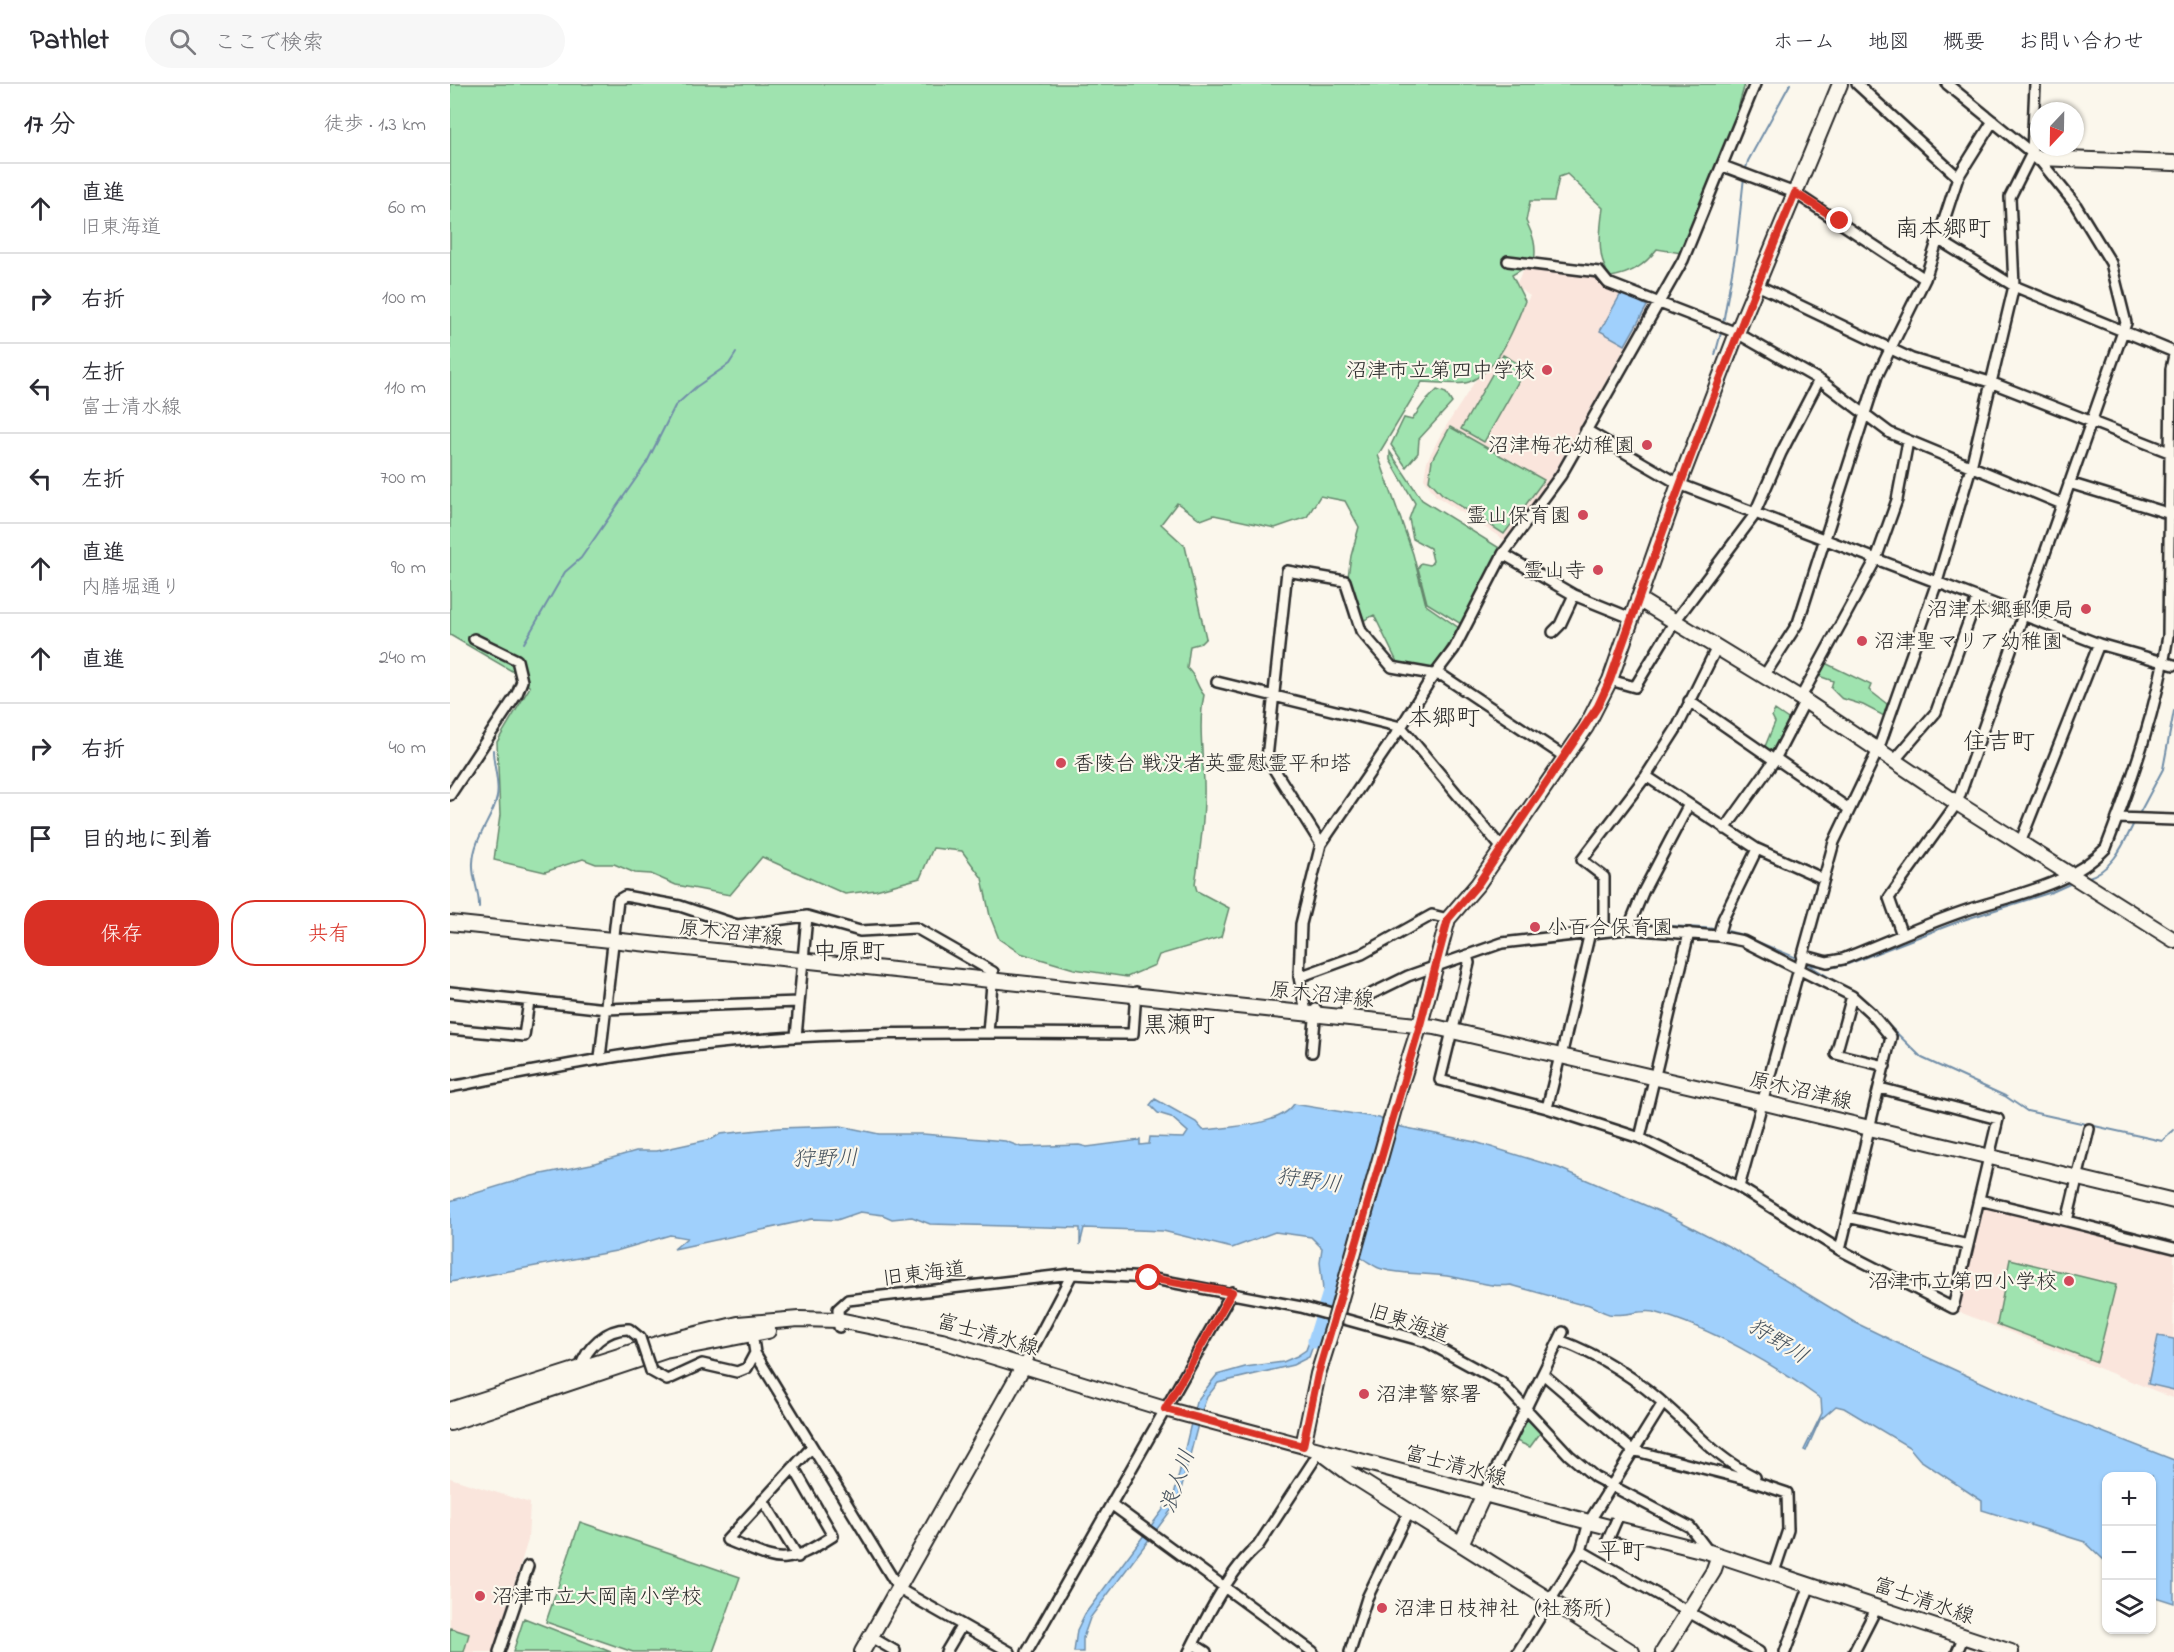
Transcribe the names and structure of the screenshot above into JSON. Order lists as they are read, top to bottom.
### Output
{
  "streets": {
    "main road": ["原木沼津線", "富士清水線"],
    "street": ["旧東海道"]
  },
  "crossings": [
    ["旧東海道", "富士清水線"]
  ],
  "districts": [
    "南本郷町",
    "本郷町",
    "住吉町",
    "中原町",
    "黒瀬町",
    "平町"
  ],
  "water": ["狩野川", "浪人川"],
  "places": [
    "沼津市立第四中学校",
    "沼津梅花幼稚園",
    "霊山保育園",
    "霊山寺",
    "沼津本郷郵便局",
    "沼津聖マリア幼稚園",
    "香陵台 戦没者英霊慰霊平和塔",
    "小百合保育園",
    "沼津市立第四小学校",
    "沼津警察署",
    "沼津市立大岡南小学校",
    "沼津日枝神社（社務所）"
  ],
  "north": "bottom",
  "page": {
    "header": "Pathlet",
    "search": "ここで検索",
    "nav": [
      "ホーム",
      "地図",
      "概要",
      "お問い合わせ"
    ],
    "heading": ["17 分", "徒歩 · 1.3 km"],
    "list": [
      ["直進", "旧東海道", "60 m"],
      ["右折", "100 m"],
      ["左折", "富士清水線", "110 m"],
      ["左折", "700 m"],
      ["直進", "内膳堀通り", "90 m"],
      ["直進", "240 m"],
      ["右折", "40 m"],
      "目的地に到着"
    ],
    "buttons": ["保存", "共有"],
    "map_buttons": ["+", "−"]
  }
}
